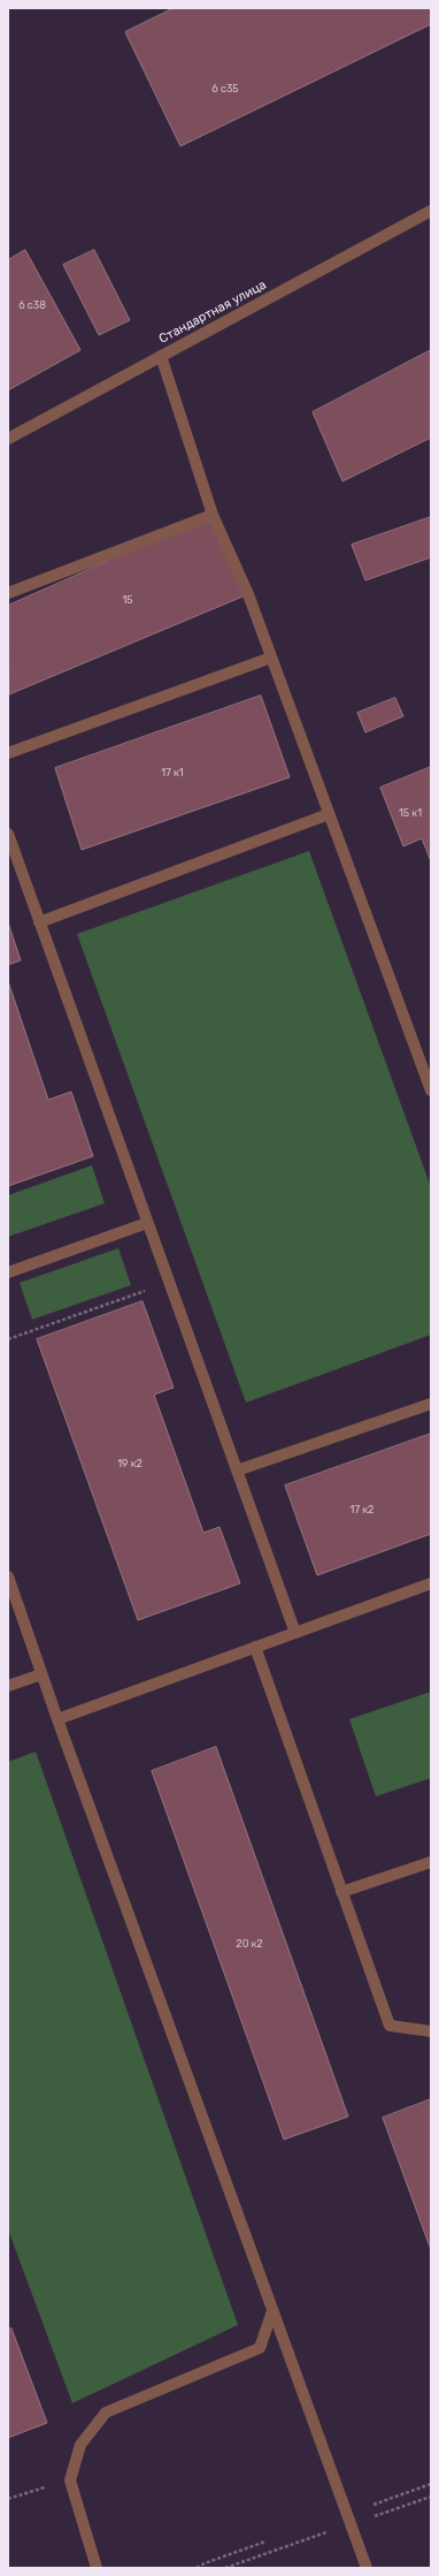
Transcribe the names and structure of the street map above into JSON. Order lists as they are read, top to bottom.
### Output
{
  "streets": {
    "street": ["Стандартная улица"]
  },
  "house_numbers": [
    "6 с35",
    "6 с38",
    "15",
    "17 к1",
    "15 к1",
    "19 к2",
    "17 к2",
    "20 к2"
  ]
}
